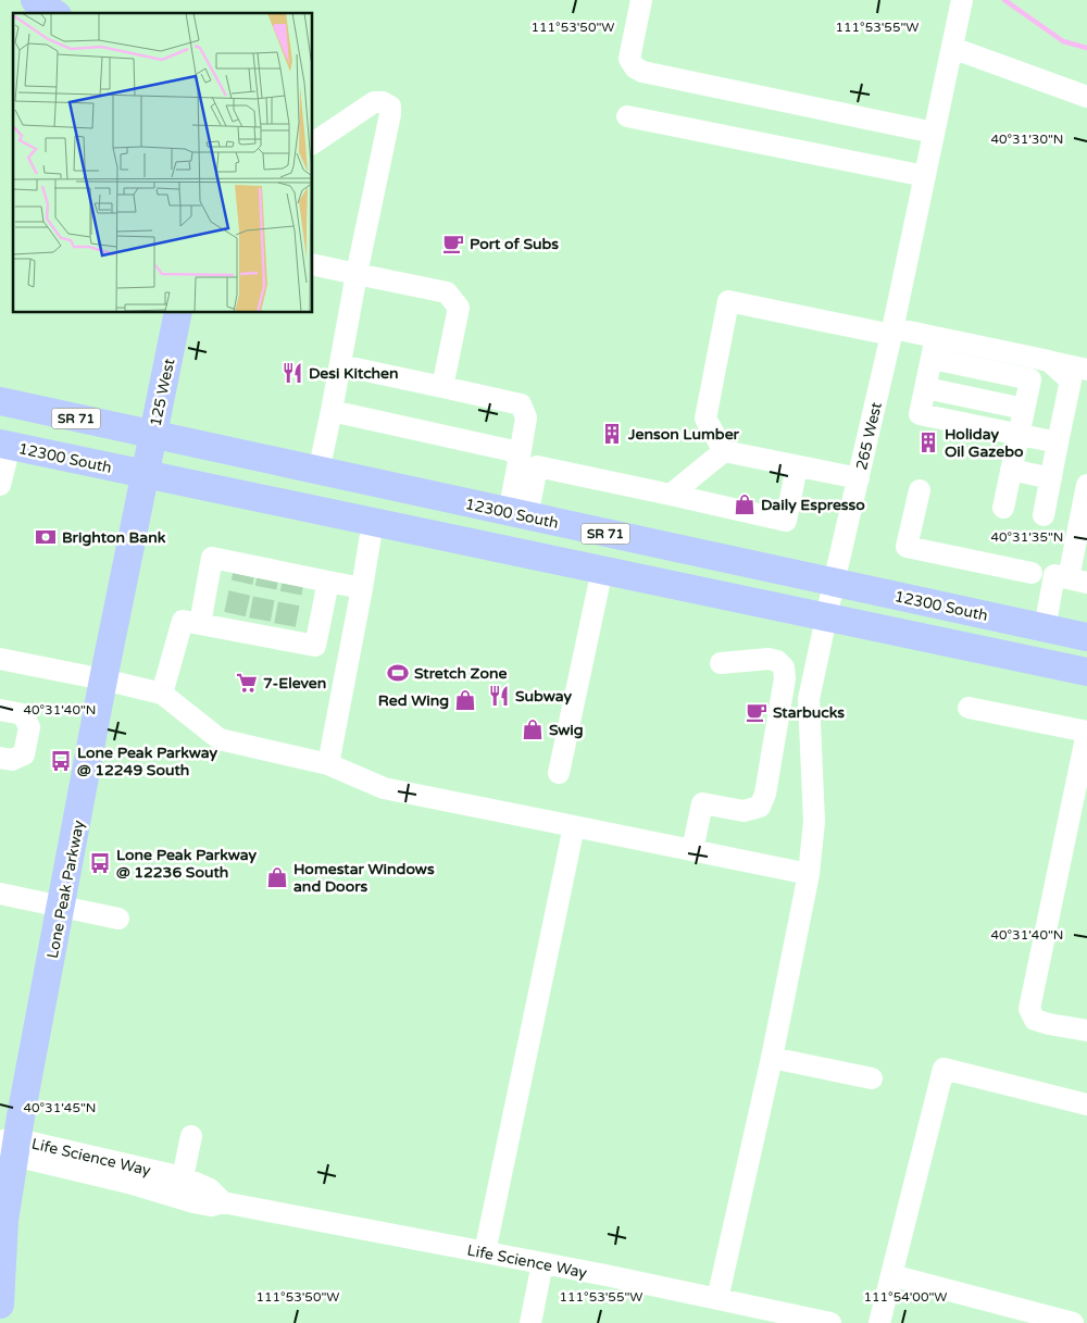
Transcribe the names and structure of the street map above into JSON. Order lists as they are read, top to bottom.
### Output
{
  "streets": {
    "main road": [
      "125 West",
      "SR 71",
      "12300 South",
      "Lone Peak Parkway"
    ],
    "street": ["265 West", "Life Science Way"]
  },
  "crossings": [
    ["125 West", "12300 South"],
    ["125 West", "Lone Peak Parkway"],
    ["265 West", "12300 South"],
    ["265 West", "Life Science Way"],
    ["12300 South", "Lone Peak Parkway"],
    ["Lone Peak Parkway", "Life Science Way"]
  ],
  "places": {
    "cafe": ["Port of Subs", "Starbucks"],
    "restaurant": ["Desi Kitchen", "Subway"],
    "building": ["Jenson Lumber", "Holiday Oil Gazebo"],
    "shop": [
      "Daily Espresso",
      "Red Wing",
      "Swig",
      "Homestar Windows and Doors"
    ],
    "bank": ["Brighton Bank"],
    "sports": ["Stretch Zone"],
    "supermarket": ["7-Eleven"],
    "bus stop": ["Lone Peak Parkway @ 12249 South", "Lone Peak Parkway @ 12236 South"]
  },
  "coordinates": [
    "111°53'50\"W",
    "111°53'55\"W",
    "40°31'30\"N",
    "40°31'35\"N",
    "40°31'40\"N",
    "40°31'45\"N",
    "111°54'00\"W"
  ]
}
